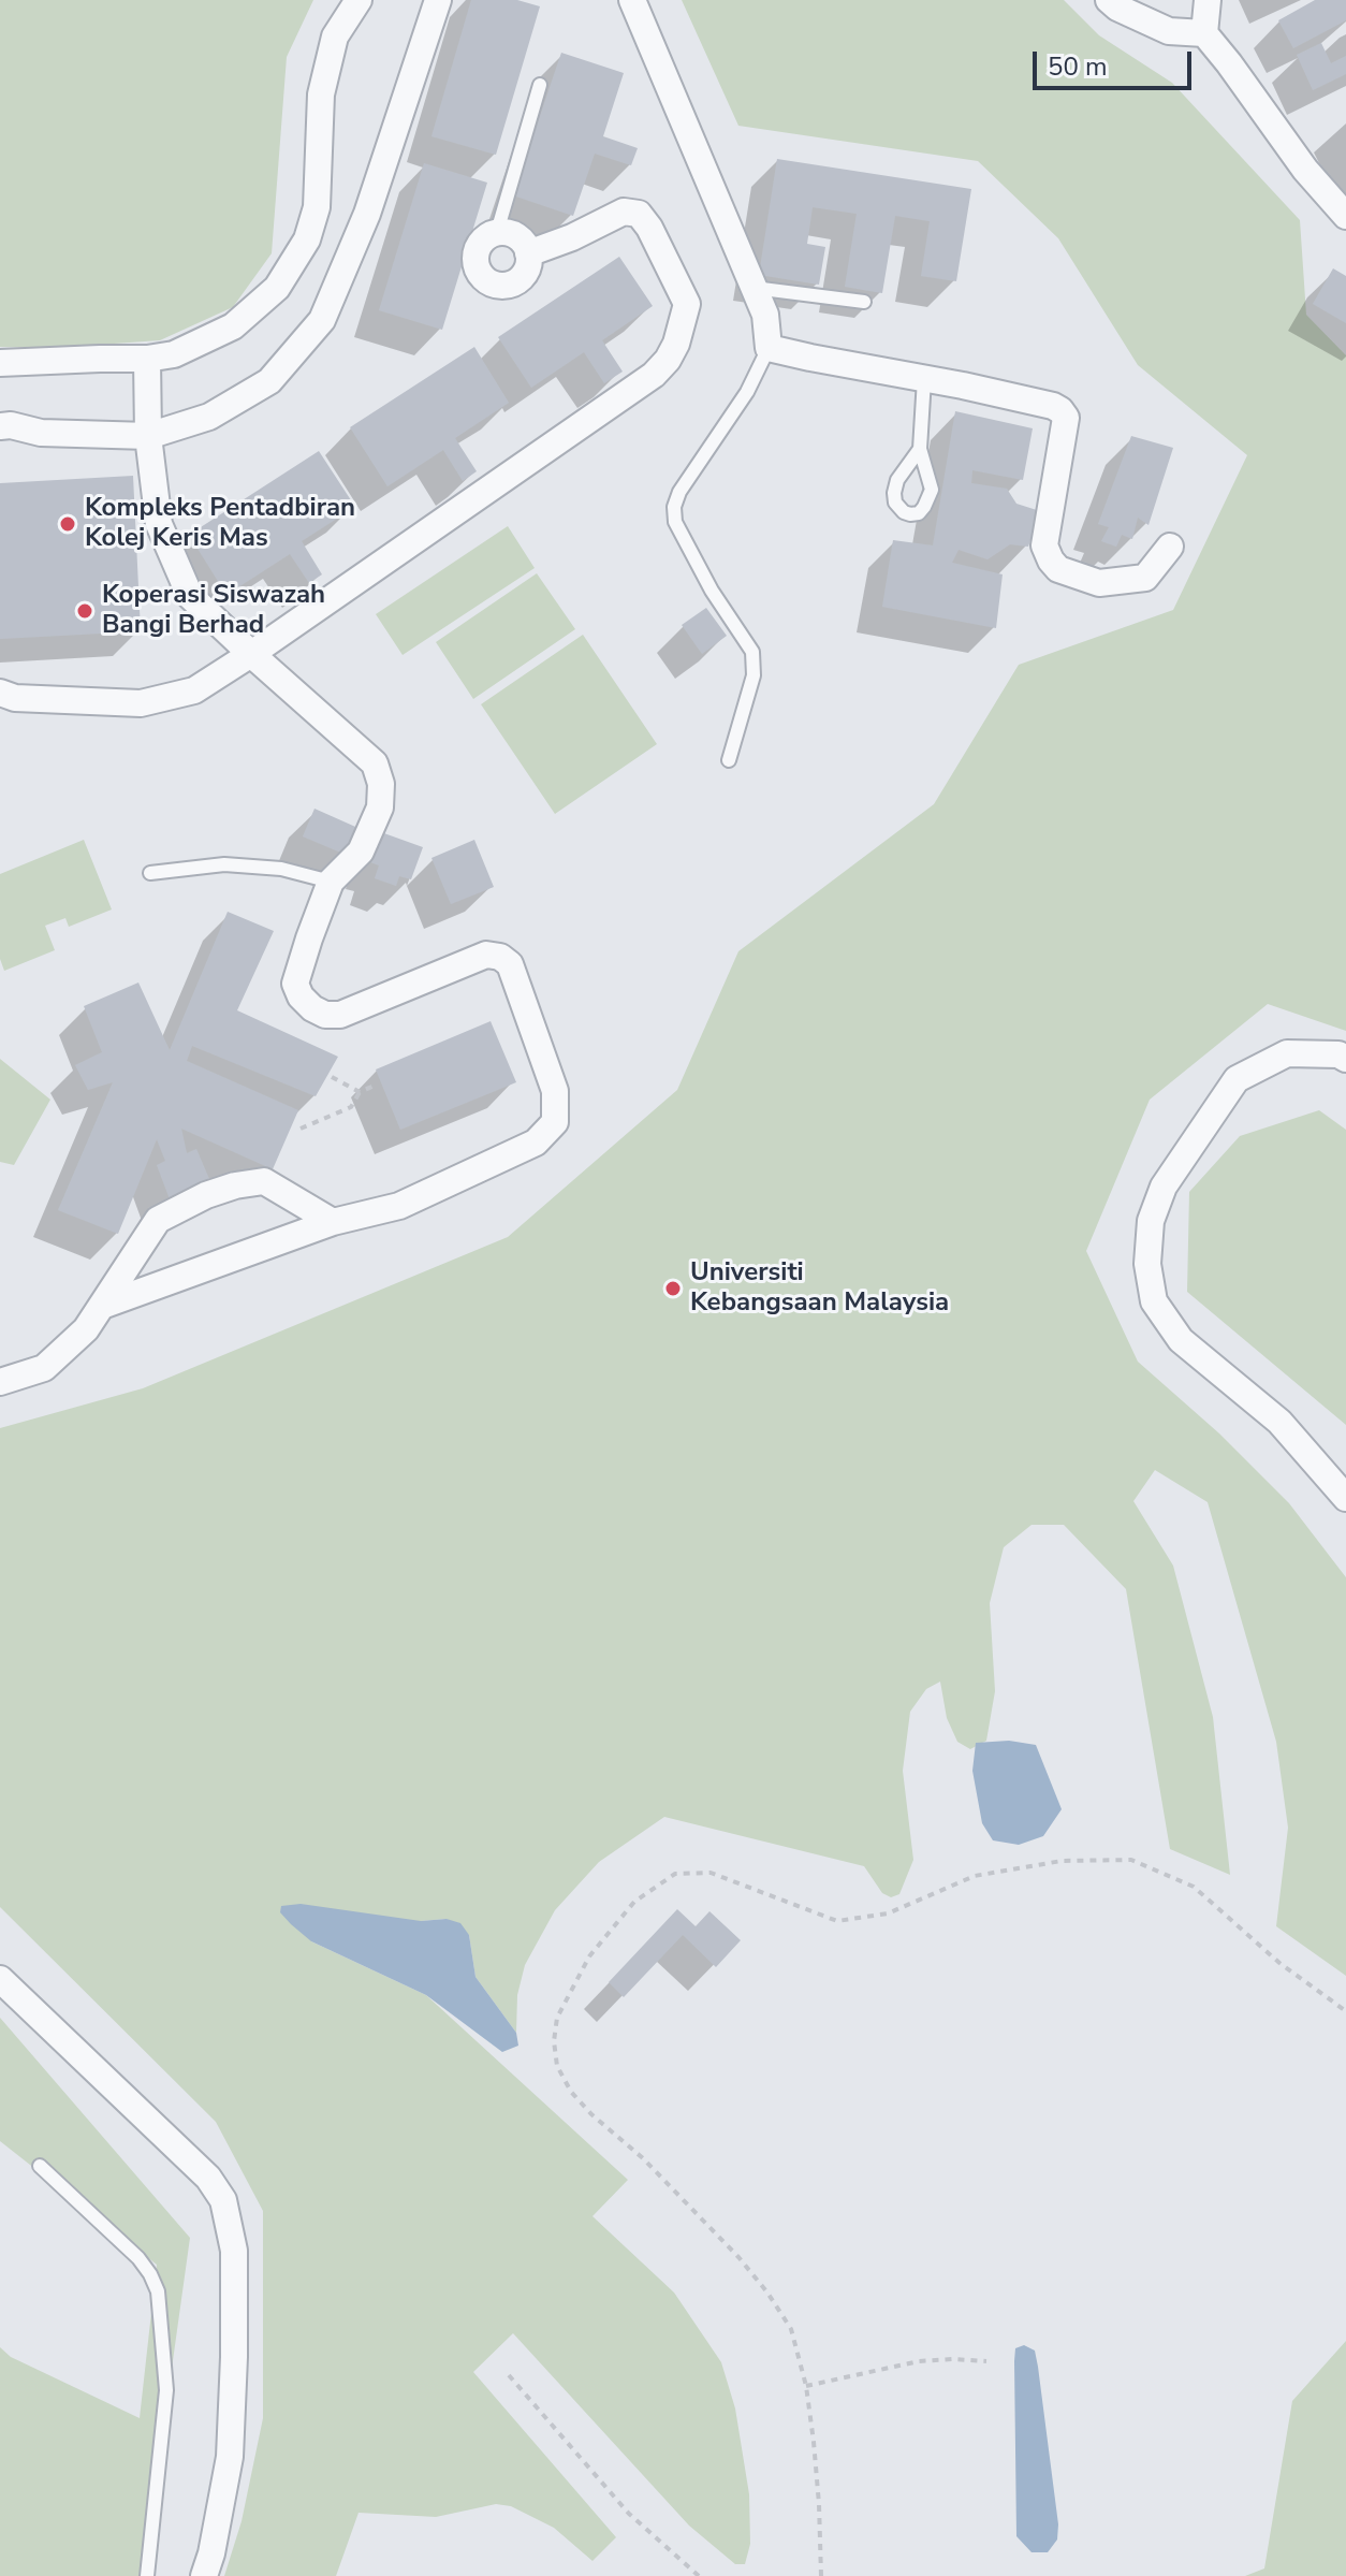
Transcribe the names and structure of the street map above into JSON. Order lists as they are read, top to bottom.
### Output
{
  "places": ["Kompleks Pentadbiran Kolej Keris Mas", "Koperasi Siswazah Bangi Berhad", "Universiti Kebangsaan Malaysia"],
  "scale_bar": "50 m"
}
